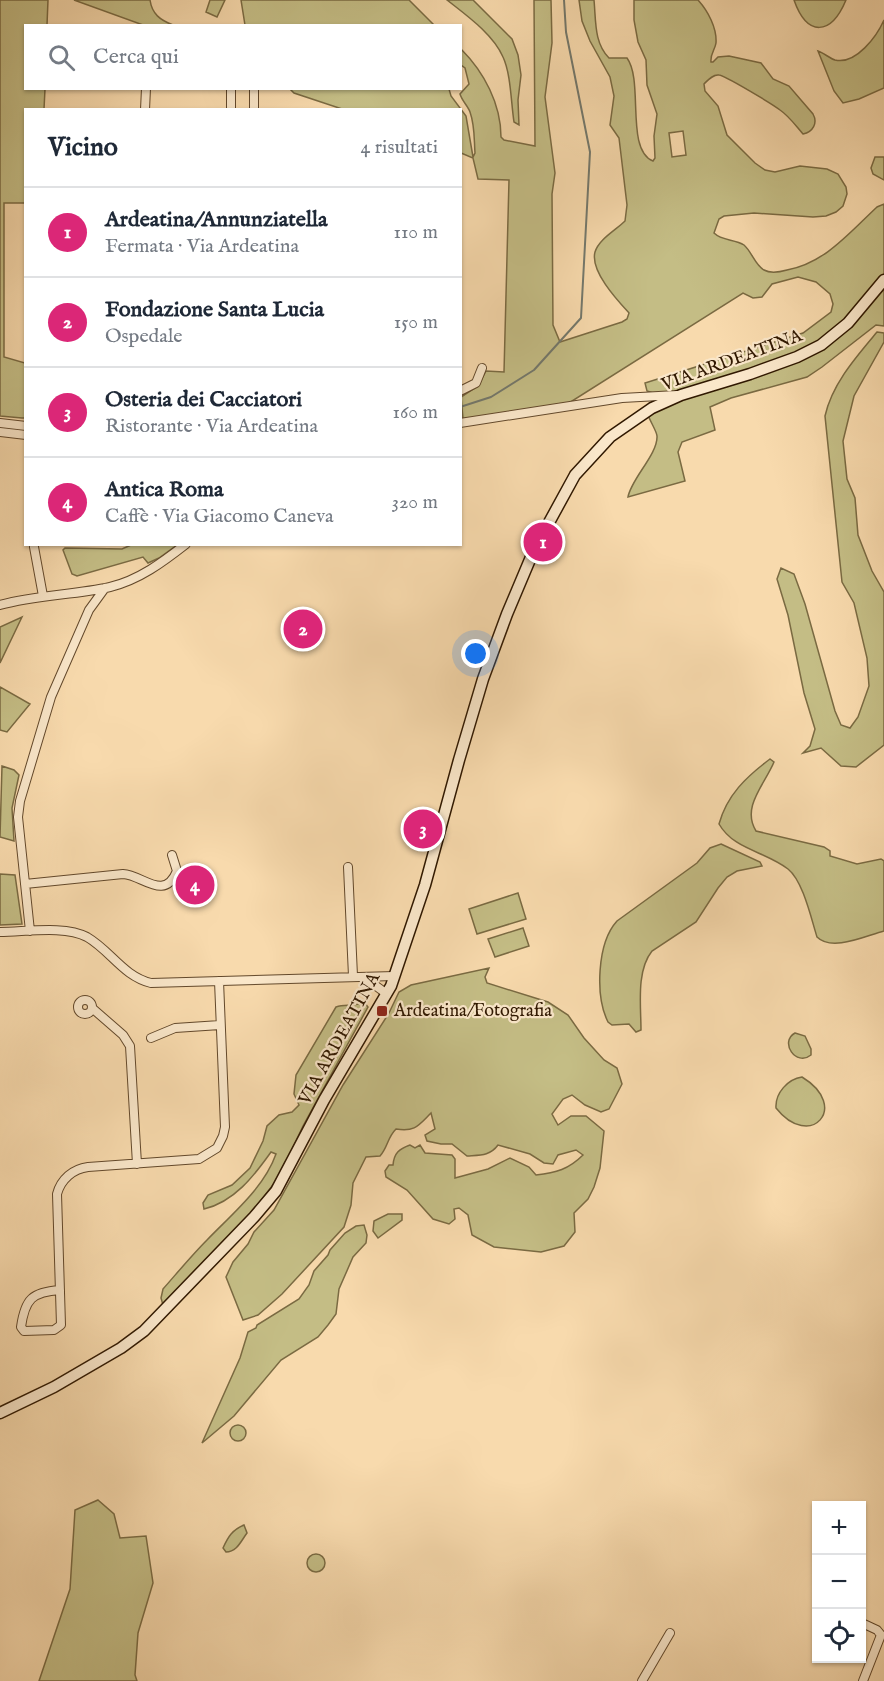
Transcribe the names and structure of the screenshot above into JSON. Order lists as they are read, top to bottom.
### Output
{
  "streets": {
    "main road": ["VIA ARDEATINA"]
  },
  "places": {
    "transit": ["Ardeatina/Fotografia"]
  },
  "page": {
    "search": "Cerca qui",
    "heading": ["Vicino", "4 risultati"],
    "list": [
      {
        "mark": "1",
        "name": "Ardeatina/Annunziatella",
        "note": "Fermata · Via Ardeatina",
        "value": "110 m"
      },
      {
        "mark": "2",
        "name": "Fondazione Santa Lucia",
        "note": "Ospedale",
        "value": "150 m"
      },
      {
        "mark": "3",
        "name": "Osteria dei Cacciatori",
        "note": "Ristorante · Via Ardeatina",
        "value": "160 m"
      },
      {
        "mark": "4",
        "name": "Antica Roma",
        "note": "Caffè · Via Giacomo Caneva",
        "value": "320 m"
      }
    ],
    "pins": [
      "1",
      "2",
      "3",
      "4"
    ],
    "map_buttons": ["+", "−"]
  }
}
